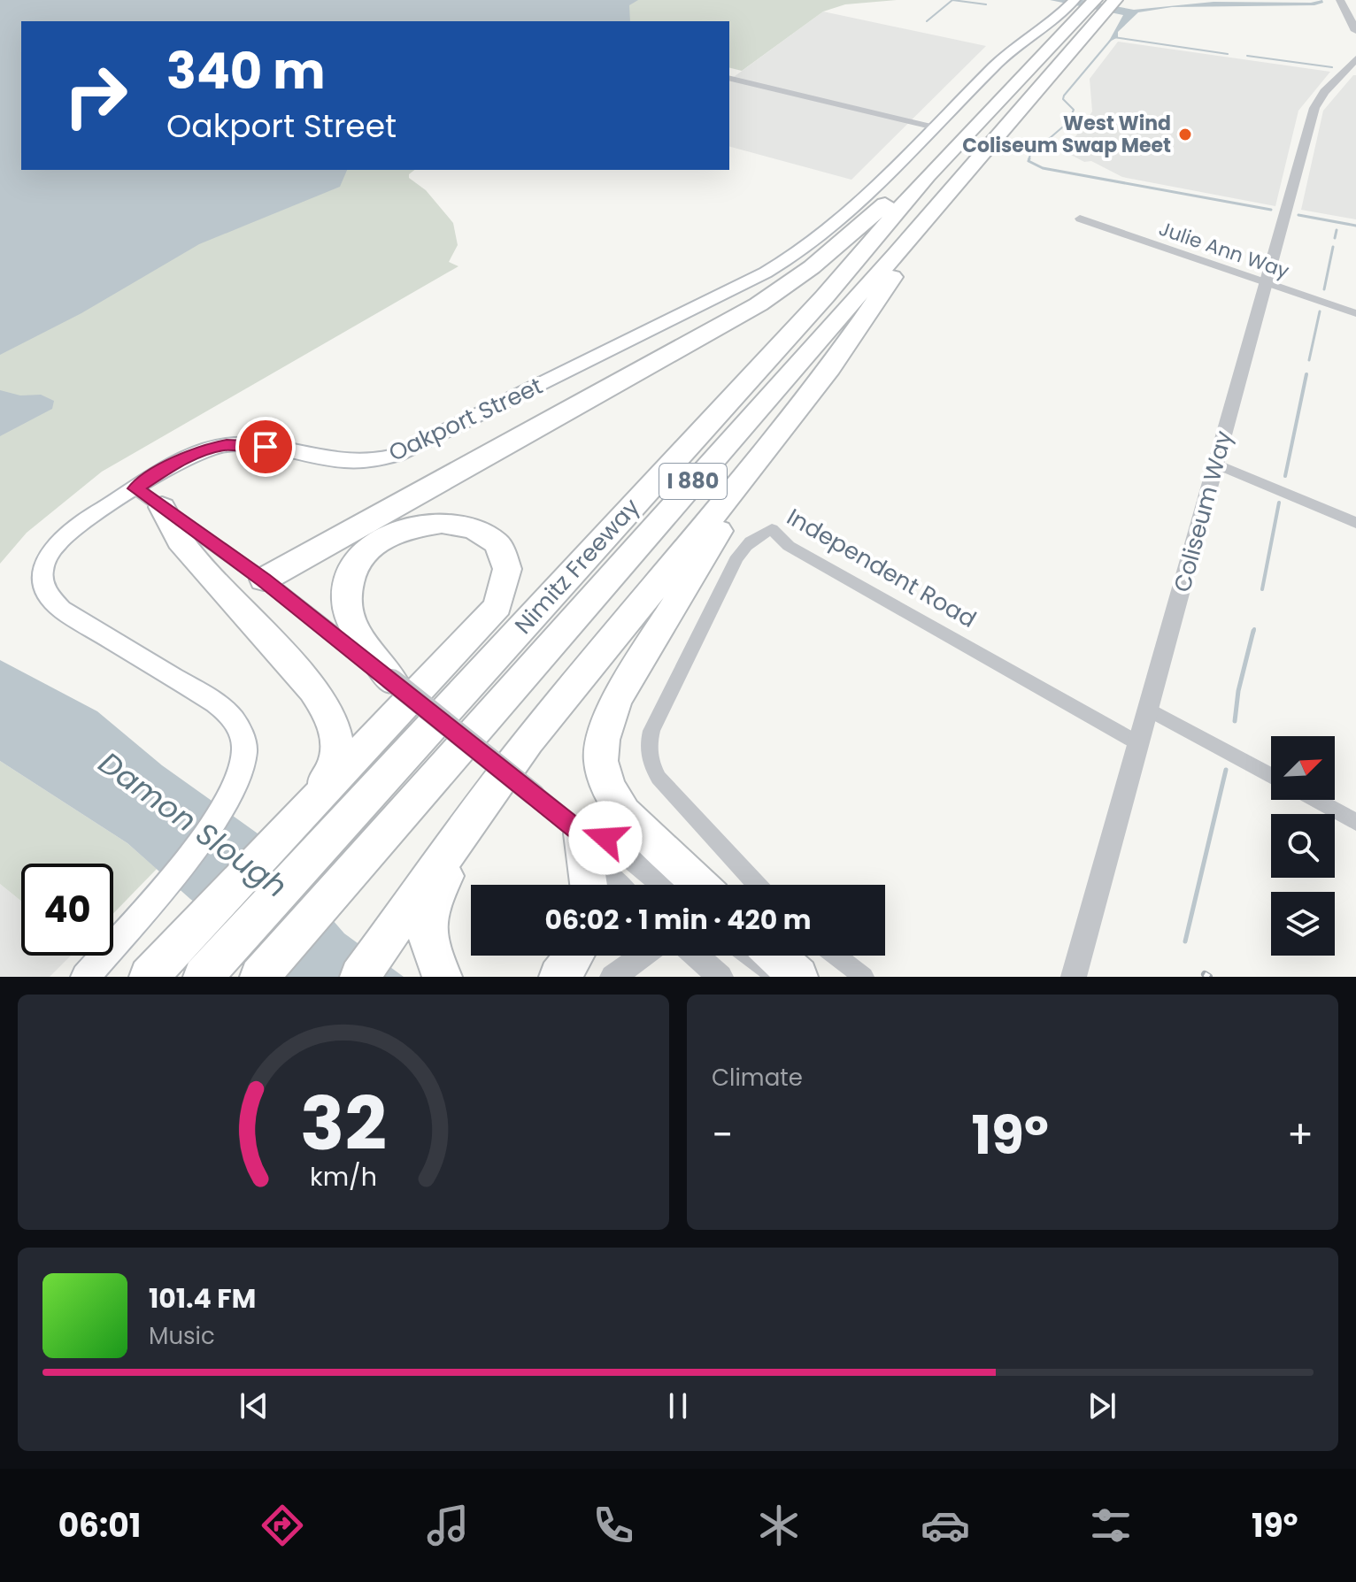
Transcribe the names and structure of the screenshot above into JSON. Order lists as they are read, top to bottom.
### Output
{
  "streets": {
    "highway": ["I 880", "Nimitz Freeway"],
    "main road": ["Oakport Street"],
    "street": ["Julie Ann Way", "Coliseum Way", "Independent Road"]
  },
  "crossings": [
    ["Julie Ann Way", "Coliseum Way"],
    ["Oakport Street", "Nimitz Freeway"],
    ["Coliseum Way", "Independent Road"]
  ],
  "water": ["Damon Slough"],
  "places": ["West Wind Coliseum Swap Meet"],
  "north": "top right",
  "page": {
    "turn": ["340 m", "Oakport Street"],
    "limit": "40",
    "trip": "06:02 · 1 min · 420 m",
    "tile": "Climate",
    "heat": ["−", "19°", "+"],
    "song": ["101.4 FM", "Music"],
    "tabs": ["06:01", "19°"],
    "gauge": ["32", "km/h"]
  }
}
